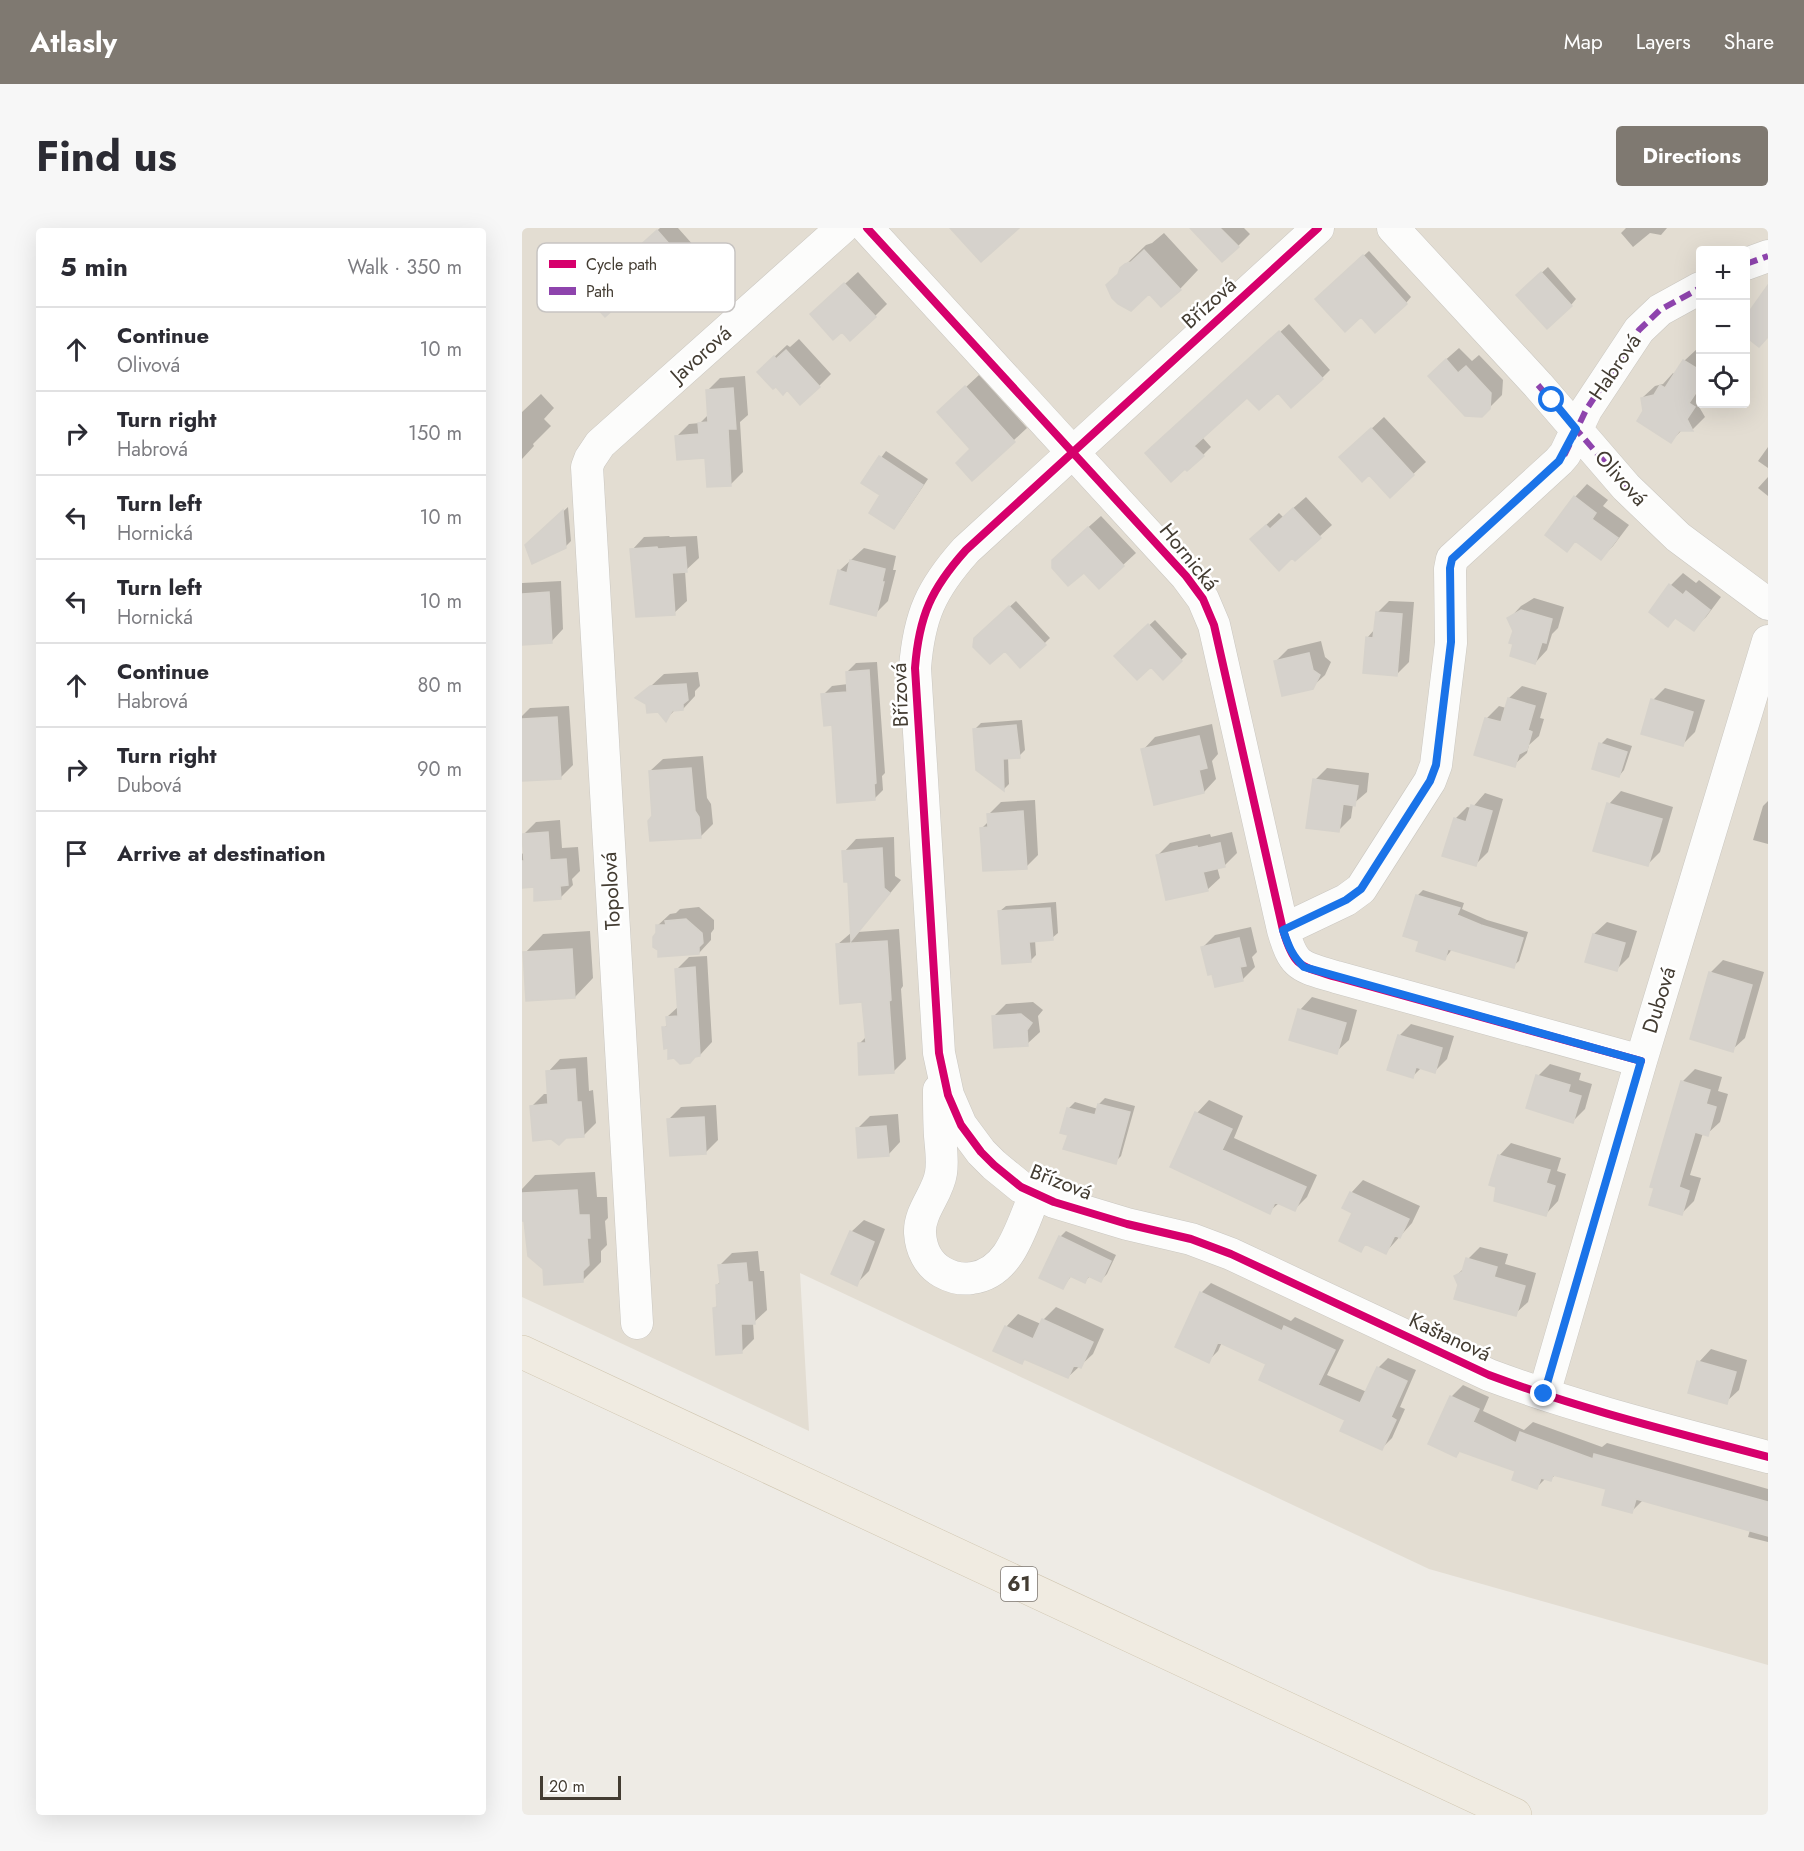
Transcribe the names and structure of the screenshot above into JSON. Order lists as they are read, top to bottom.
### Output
{
  "streets": {
    "main road": ["61"],
    "street": [
      "Břízová",
      "Javorová",
      "Habrová",
      "Olivová",
      "Hornická",
      "Topolová",
      "Dubová",
      "Kaštanová"
    ]
  },
  "crossings": [
    ["Břízová", "Hornická"],
    ["Břízová", "Kaštanová"],
    ["Javorová", "Topolová"],
    ["Habrová", "Olivová"],
    ["Habrová", "Hornická"],
    ["Hornická", "Dubová"],
    ["Dubová", "Kaštanová"]
  ],
  "legend": ["Cycle path", "Path"],
  "scale_bar": "20 m",
  "page": {
    "header": "Atlasly",
    "nav": ["Map", "Layers", "Share"],
    "title": "Find us",
    "buttons": "Directions",
    "heading": ["5 min", "Walk · 350 m"],
    "map_buttons": ["+", "−"],
    "list": [
      ["Continue", "Olivová", "10 m"],
      ["Turn right", "Habrová", "150 m"],
      ["Turn left", "Hornická", "10 m"],
      ["Turn left", "Hornická", "10 m"],
      ["Continue", "Habrová", "80 m"],
      ["Turn right", "Dubová", "90 m"],
      "Arrive at destination"
    ],
    "scale": "20 m"
  }
}
